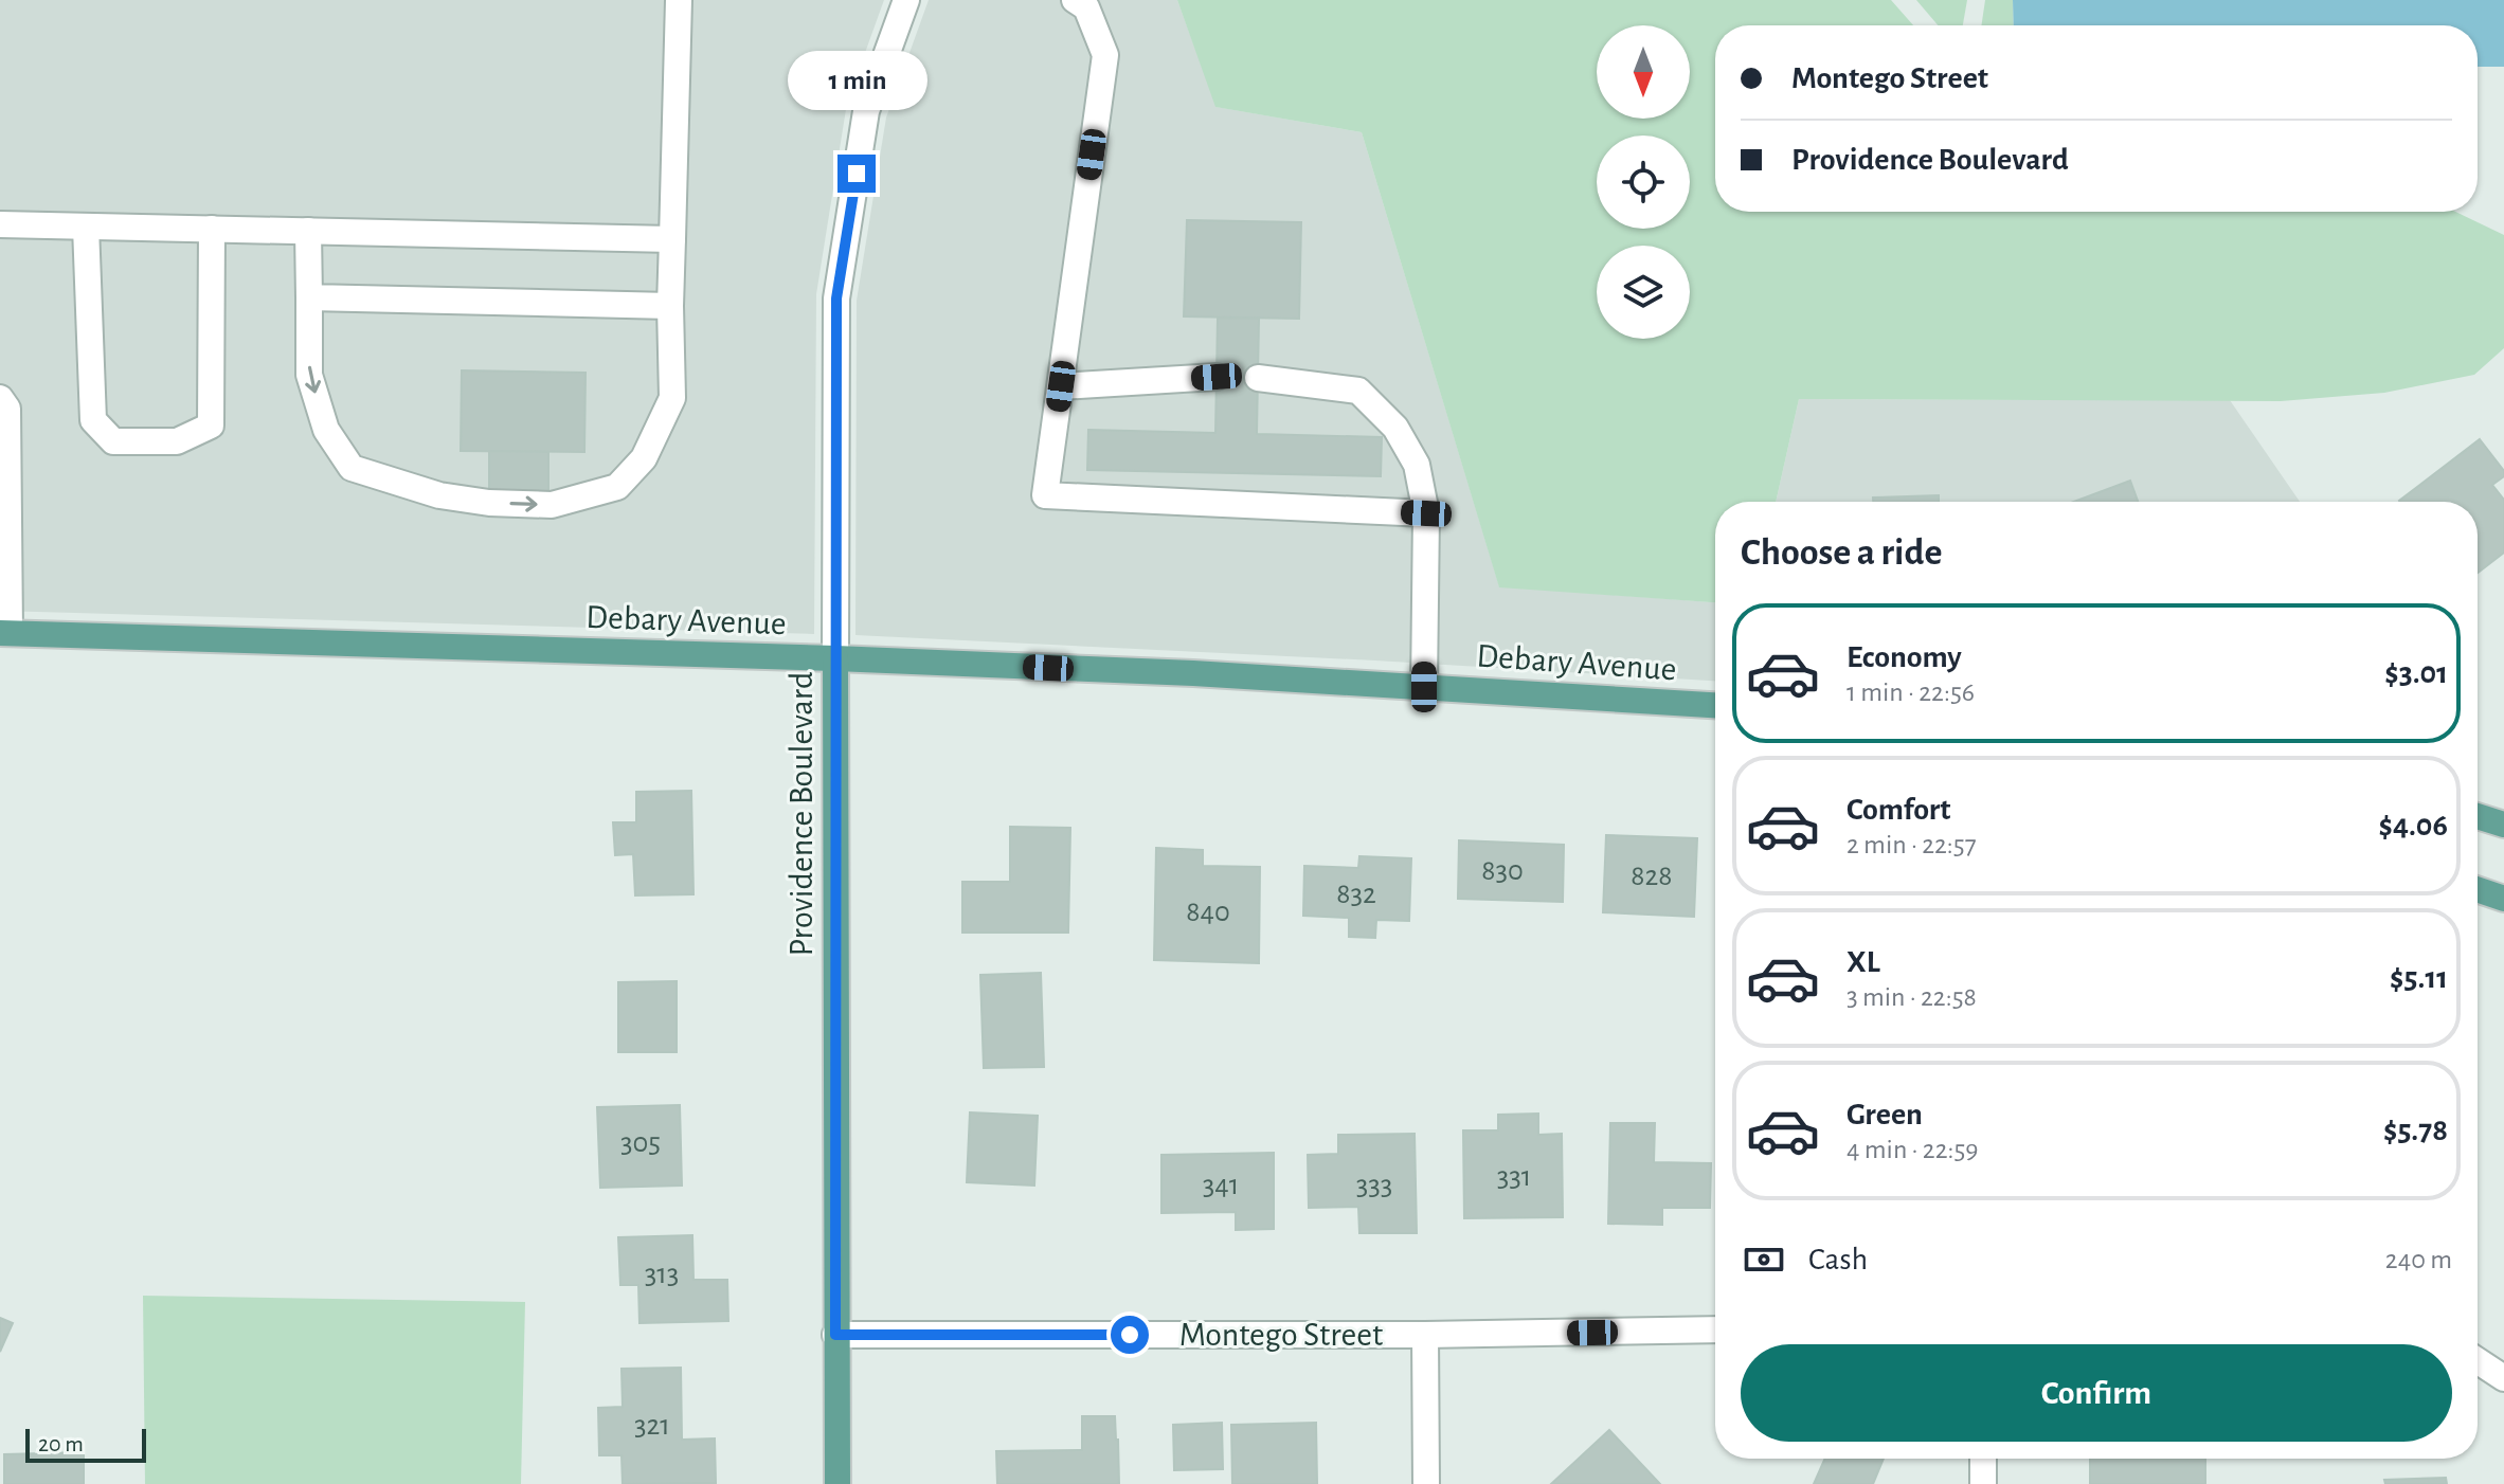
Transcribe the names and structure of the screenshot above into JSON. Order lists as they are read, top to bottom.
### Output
{
  "streets": {
    "main road": ["Debary Avenue", "Providence Boulevard"],
    "street": ["Montego Street"]
  },
  "crossings": [
    ["Debary Avenue", "Providence Boulevard"],
    ["Providence Boulevard", "Montego Street"]
  ],
  "house_numbers": [
    "830",
    "828",
    "832",
    "840",
    "305",
    "331",
    "341",
    "333",
    "313",
    "321"
  ],
  "scale_bar": "20 m",
  "north": "bottom",
  "page": {
    "banner": ["Montego Street", "Providence Boulevard"],
    "bubble": "1 min",
    "heading": "Choose a ride",
    "list": [
      {
        "name": "Economy",
        "note": "1 min · 22:56",
        "value": "$3.01"
      },
      {
        "name": "Comfort",
        "note": "2 min · 22:57",
        "value": "$4.06"
      },
      {
        "name": "XL",
        "note": "3 min · 22:58",
        "value": "$5.11"
      },
      {
        "name": "Green",
        "note": "4 min · 22:59",
        "value": "$5.78"
      }
    ],
    "pay": ["Cash", "240 m"],
    "buttons": "Confirm",
    "scale": "20 m"
  }
}
